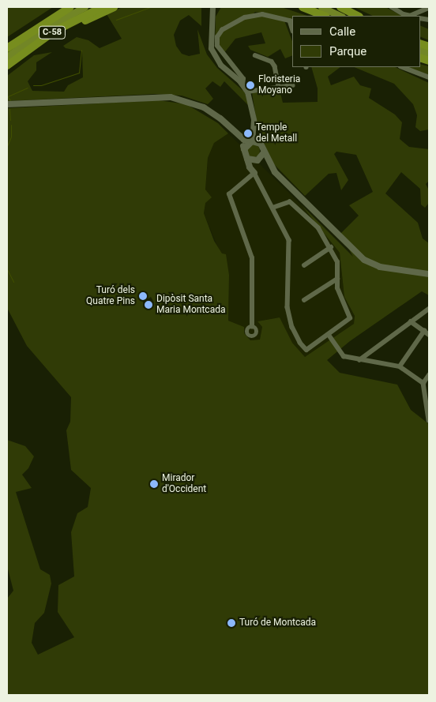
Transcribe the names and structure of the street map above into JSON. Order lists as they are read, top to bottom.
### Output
{
  "streets": {
    "highway": ["C-58"]
  },
  "places": [
    "Floristeria Moyano",
    "Temple del Metall",
    "Turó dels Quatre Pins",
    "Dipòsit Santa Maria Montcada",
    "Mirador d'Occident",
    "Turó de Montcada"
  ],
  "legend": ["Calle", "Parque"]
}
